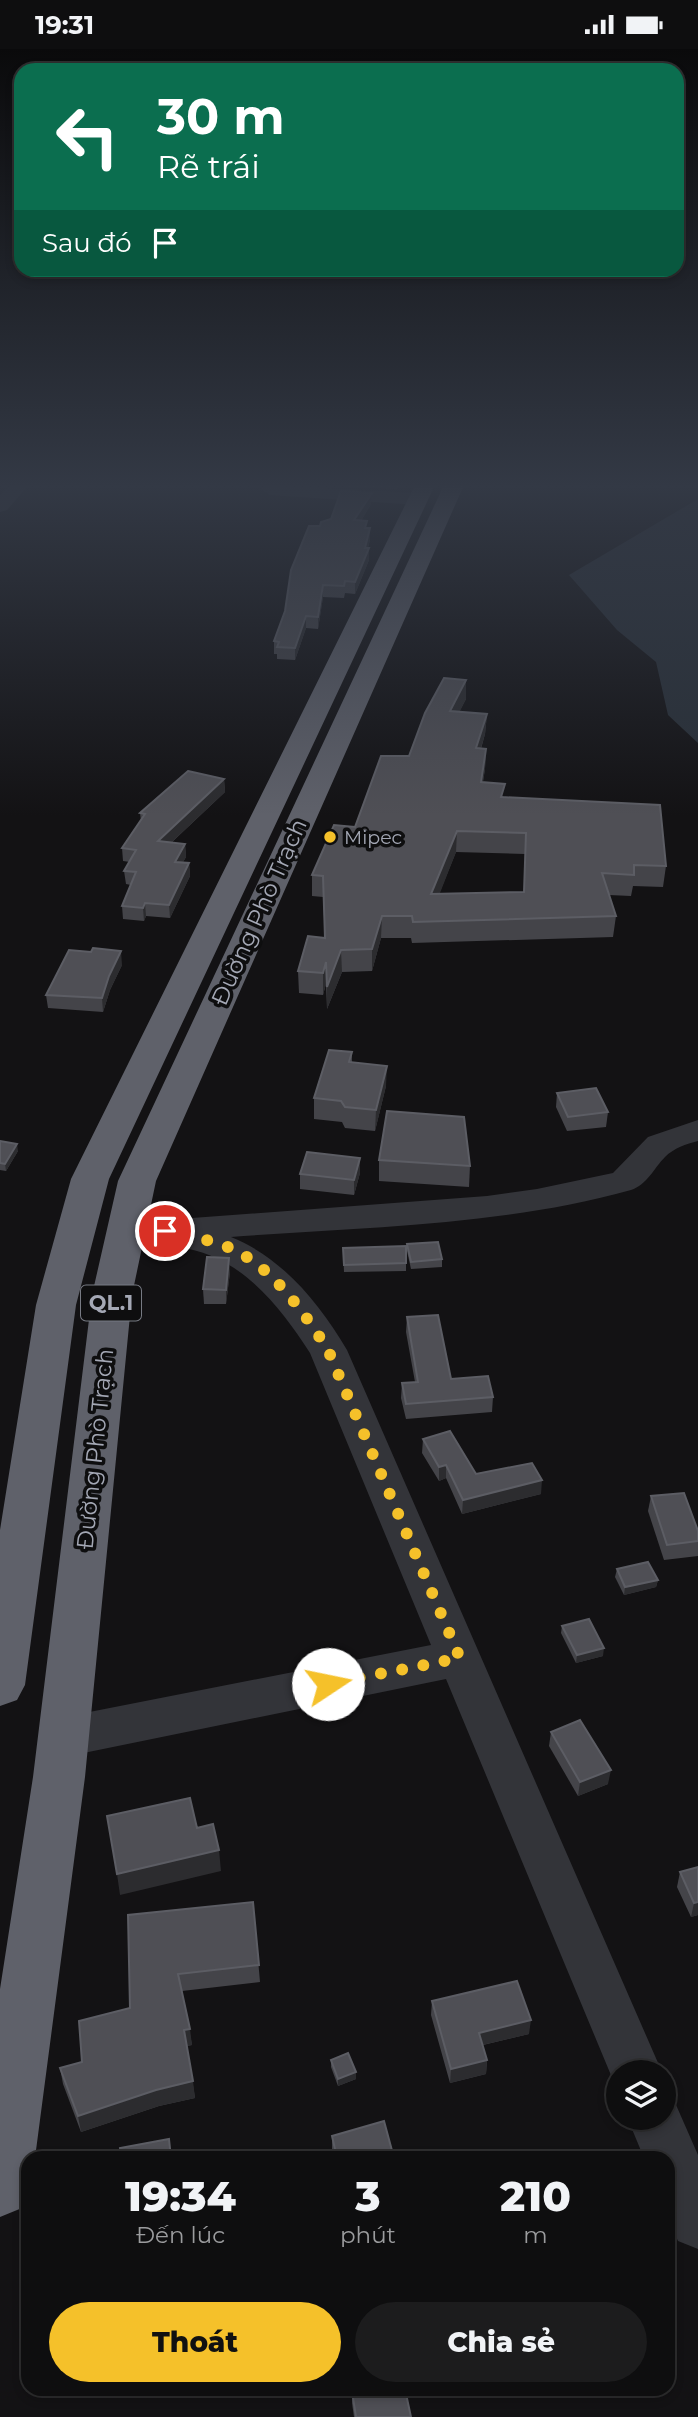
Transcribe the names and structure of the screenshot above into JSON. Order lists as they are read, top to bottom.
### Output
{
  "streets": {
    "highway": ["Đường Phò Trạch", "QL.1"]
  },
  "places": ["Mipec"],
  "page": {
    "status": "19:31",
    "turn": ["30 m", "Rẽ trái"],
    "then": "Sau đó",
    "eta": [
      "19:34",
      "Đến lúc",
      "3",
      "phút",
      "210",
      "m"
    ],
    "buttons": ["Thoát", "Chia sẻ"]
  }
}
